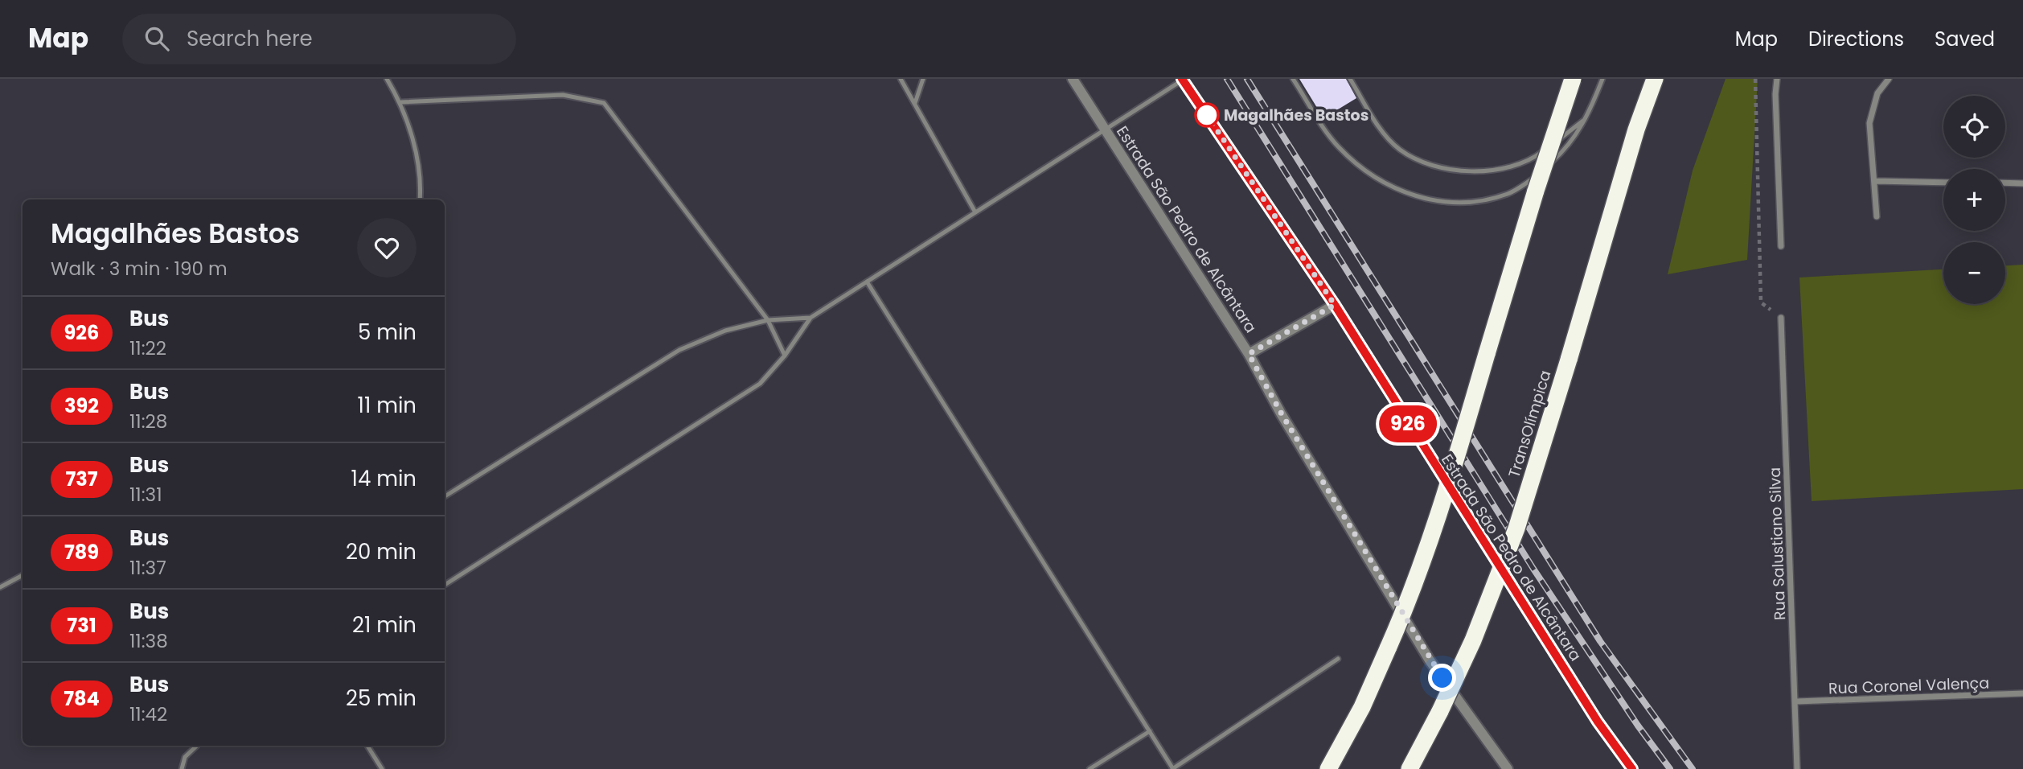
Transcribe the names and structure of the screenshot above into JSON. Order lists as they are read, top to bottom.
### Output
{
  "streets": {
    "highway": ["TransOlímpica"],
    "street": ["Estrada São Pedro de Alcântara", "Rua Salustiano Silva", "Rua Coronel Valença"]
  },
  "crossings": [
    ["Rua Salustiano Silva", "Rua Coronel Valença"]
  ],
  "places": ["Magalhães Bastos"],
  "lines": ["bus line 926"],
  "page": {
    "header": "Map",
    "search": "Search here",
    "nav": ["Map", "Directions", "Saved"],
    "on_map": "926",
    "map_buttons": ["+", "−"],
    "heading": ["Magalhães Bastos", "Walk · 3 min · 190 m"],
    "list": [
      {
        "mark": "926",
        "name": "Bus",
        "note": "11:22",
        "value": "5 min"
      },
      {
        "mark": "392",
        "name": "Bus",
        "note": "11:28",
        "value": "11 min"
      },
      {
        "mark": "737",
        "name": "Bus",
        "note": "11:31",
        "value": "14 min"
      },
      {
        "mark": "789",
        "name": "Bus",
        "note": "11:37",
        "value": "20 min"
      },
      {
        "mark": "731",
        "name": "Bus",
        "note": "11:38",
        "value": "21 min"
      },
      {
        "mark": "784",
        "name": "Bus",
        "note": "11:42",
        "value": "25 min"
      }
    ]
  }
}
